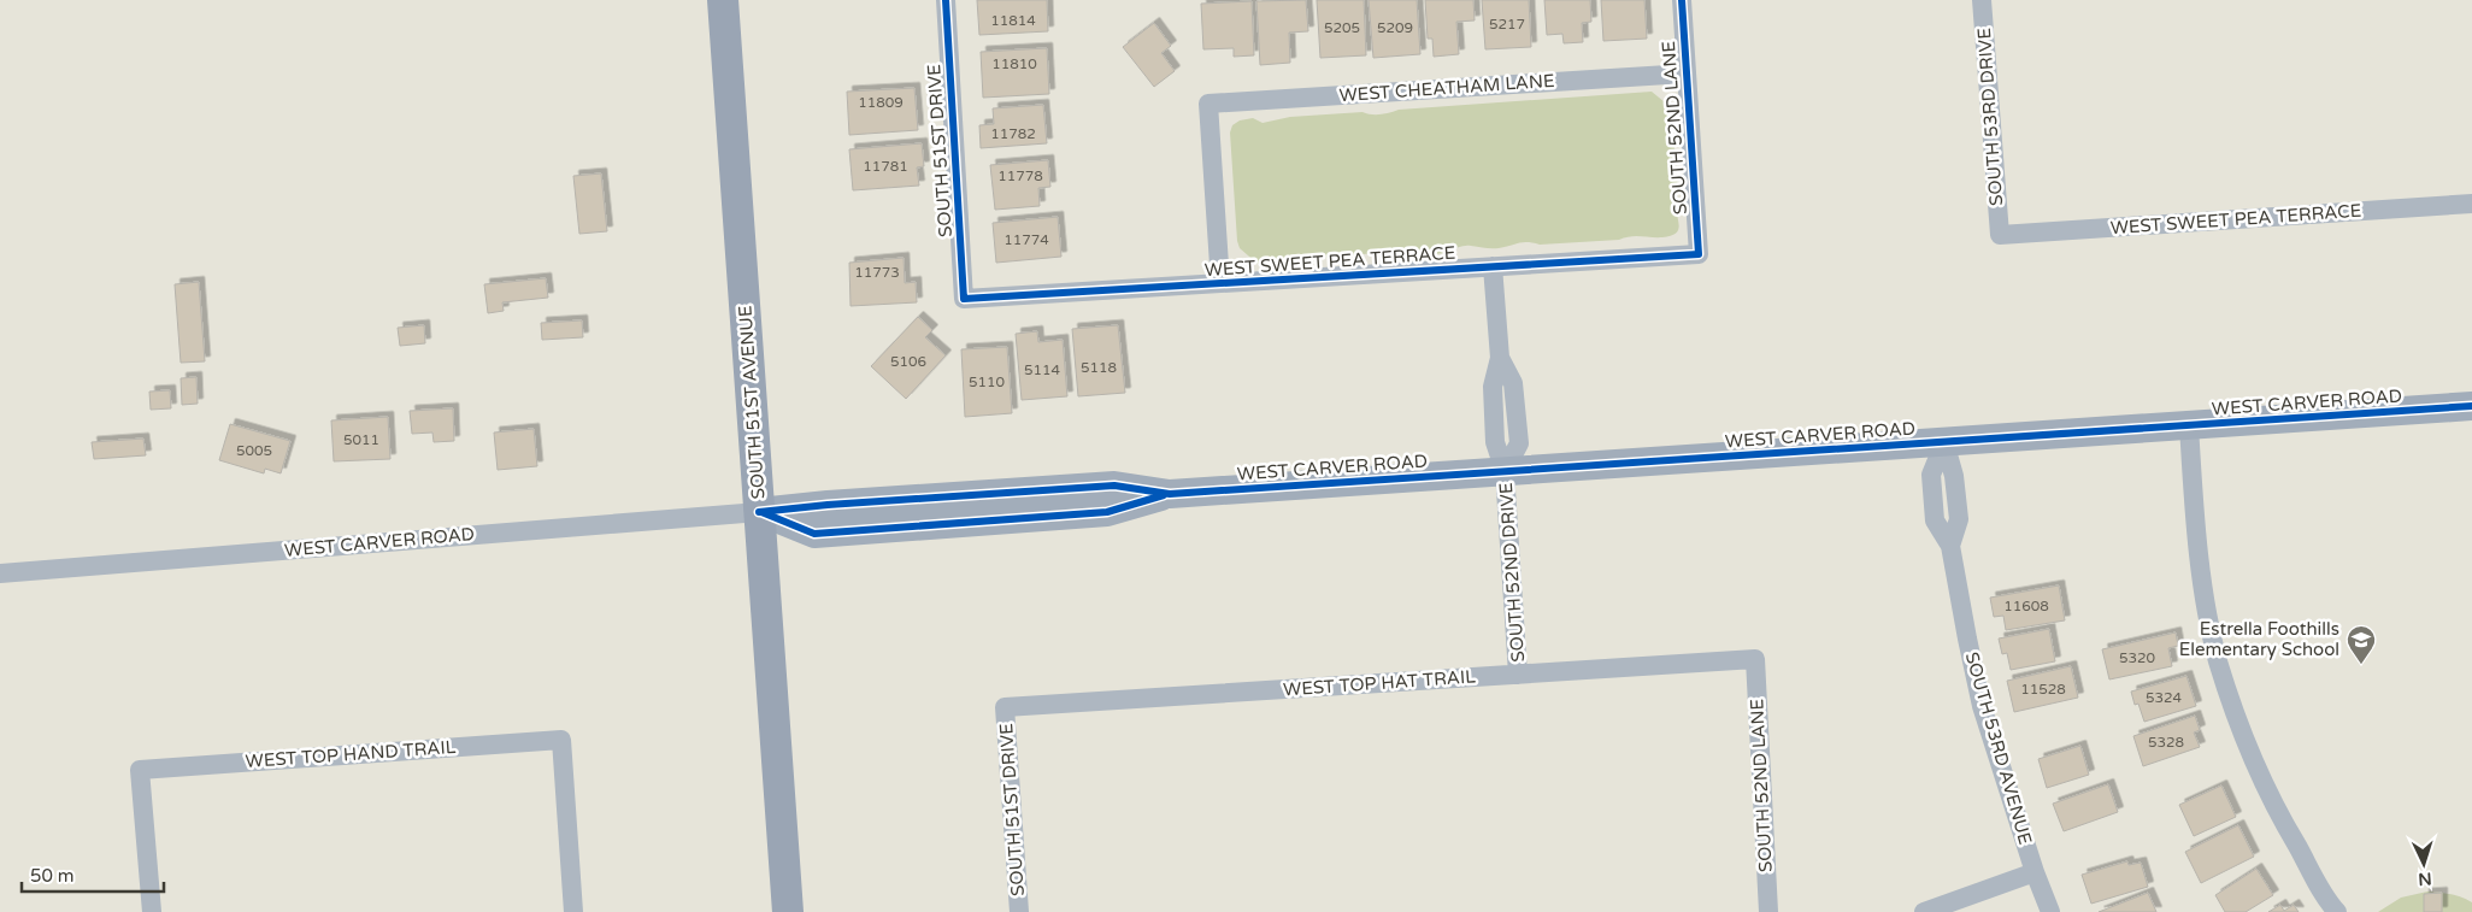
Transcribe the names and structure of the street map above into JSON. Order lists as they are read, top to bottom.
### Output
{
  "streets": {
    "main road": ["SOUTH 51ST AVENUE"],
    "street": [
      "WEST CHEATHAM LANE",
      "SOUTH 53RD DRIVE",
      "SOUTH 52ND LANE",
      "SOUTH 51ST DRIVE",
      "WEST SWEET PEA TERRACE",
      "WEST CARVER ROAD",
      "SOUTH 52ND DRIVE",
      "WEST TOP HAT TRAIL",
      "SOUTH 53RD AVENUE",
      "WEST TOP HAND TRAIL"
    ]
  },
  "crossings": [
    ["WEST CHEATHAM LANE", "SOUTH 52ND LANE"],
    ["WEST CHEATHAM LANE", "WEST SWEET PEA TERRACE"],
    ["SOUTH 53RD DRIVE", "WEST SWEET PEA TERRACE"],
    ["SOUTH 52ND LANE", "WEST SWEET PEA TERRACE"],
    ["SOUTH 52ND LANE", "WEST TOP HAT TRAIL"],
    ["SOUTH 51ST DRIVE", "WEST SWEET PEA TERRACE"],
    ["SOUTH 51ST DRIVE", "WEST TOP HAT TRAIL"],
    ["WEST SWEET PEA TERRACE", "SOUTH 52ND DRIVE"],
    ["SOUTH 51ST AVENUE", "WEST CARVER ROAD"],
    ["WEST CARVER ROAD", "SOUTH 52ND DRIVE"],
    ["WEST CARVER ROAD", "SOUTH 53RD AVENUE"],
    ["SOUTH 52ND DRIVE", "WEST TOP HAT TRAIL"]
  ],
  "places": {
    "school or university": ["Estrella Foothills Elementary School"]
  },
  "house_numbers": [
    "11814",
    "5217",
    "5205",
    "5209",
    "11810",
    "11809",
    "11782",
    "11781",
    "11778",
    "11774",
    "11773",
    "5106",
    "5118",
    "5114",
    "5110",
    "5011",
    "5005",
    "11608",
    "5320",
    "11528",
    "5324",
    "5328"
  ],
  "scale_bar": "50 m",
  "north": "bottom"
}
